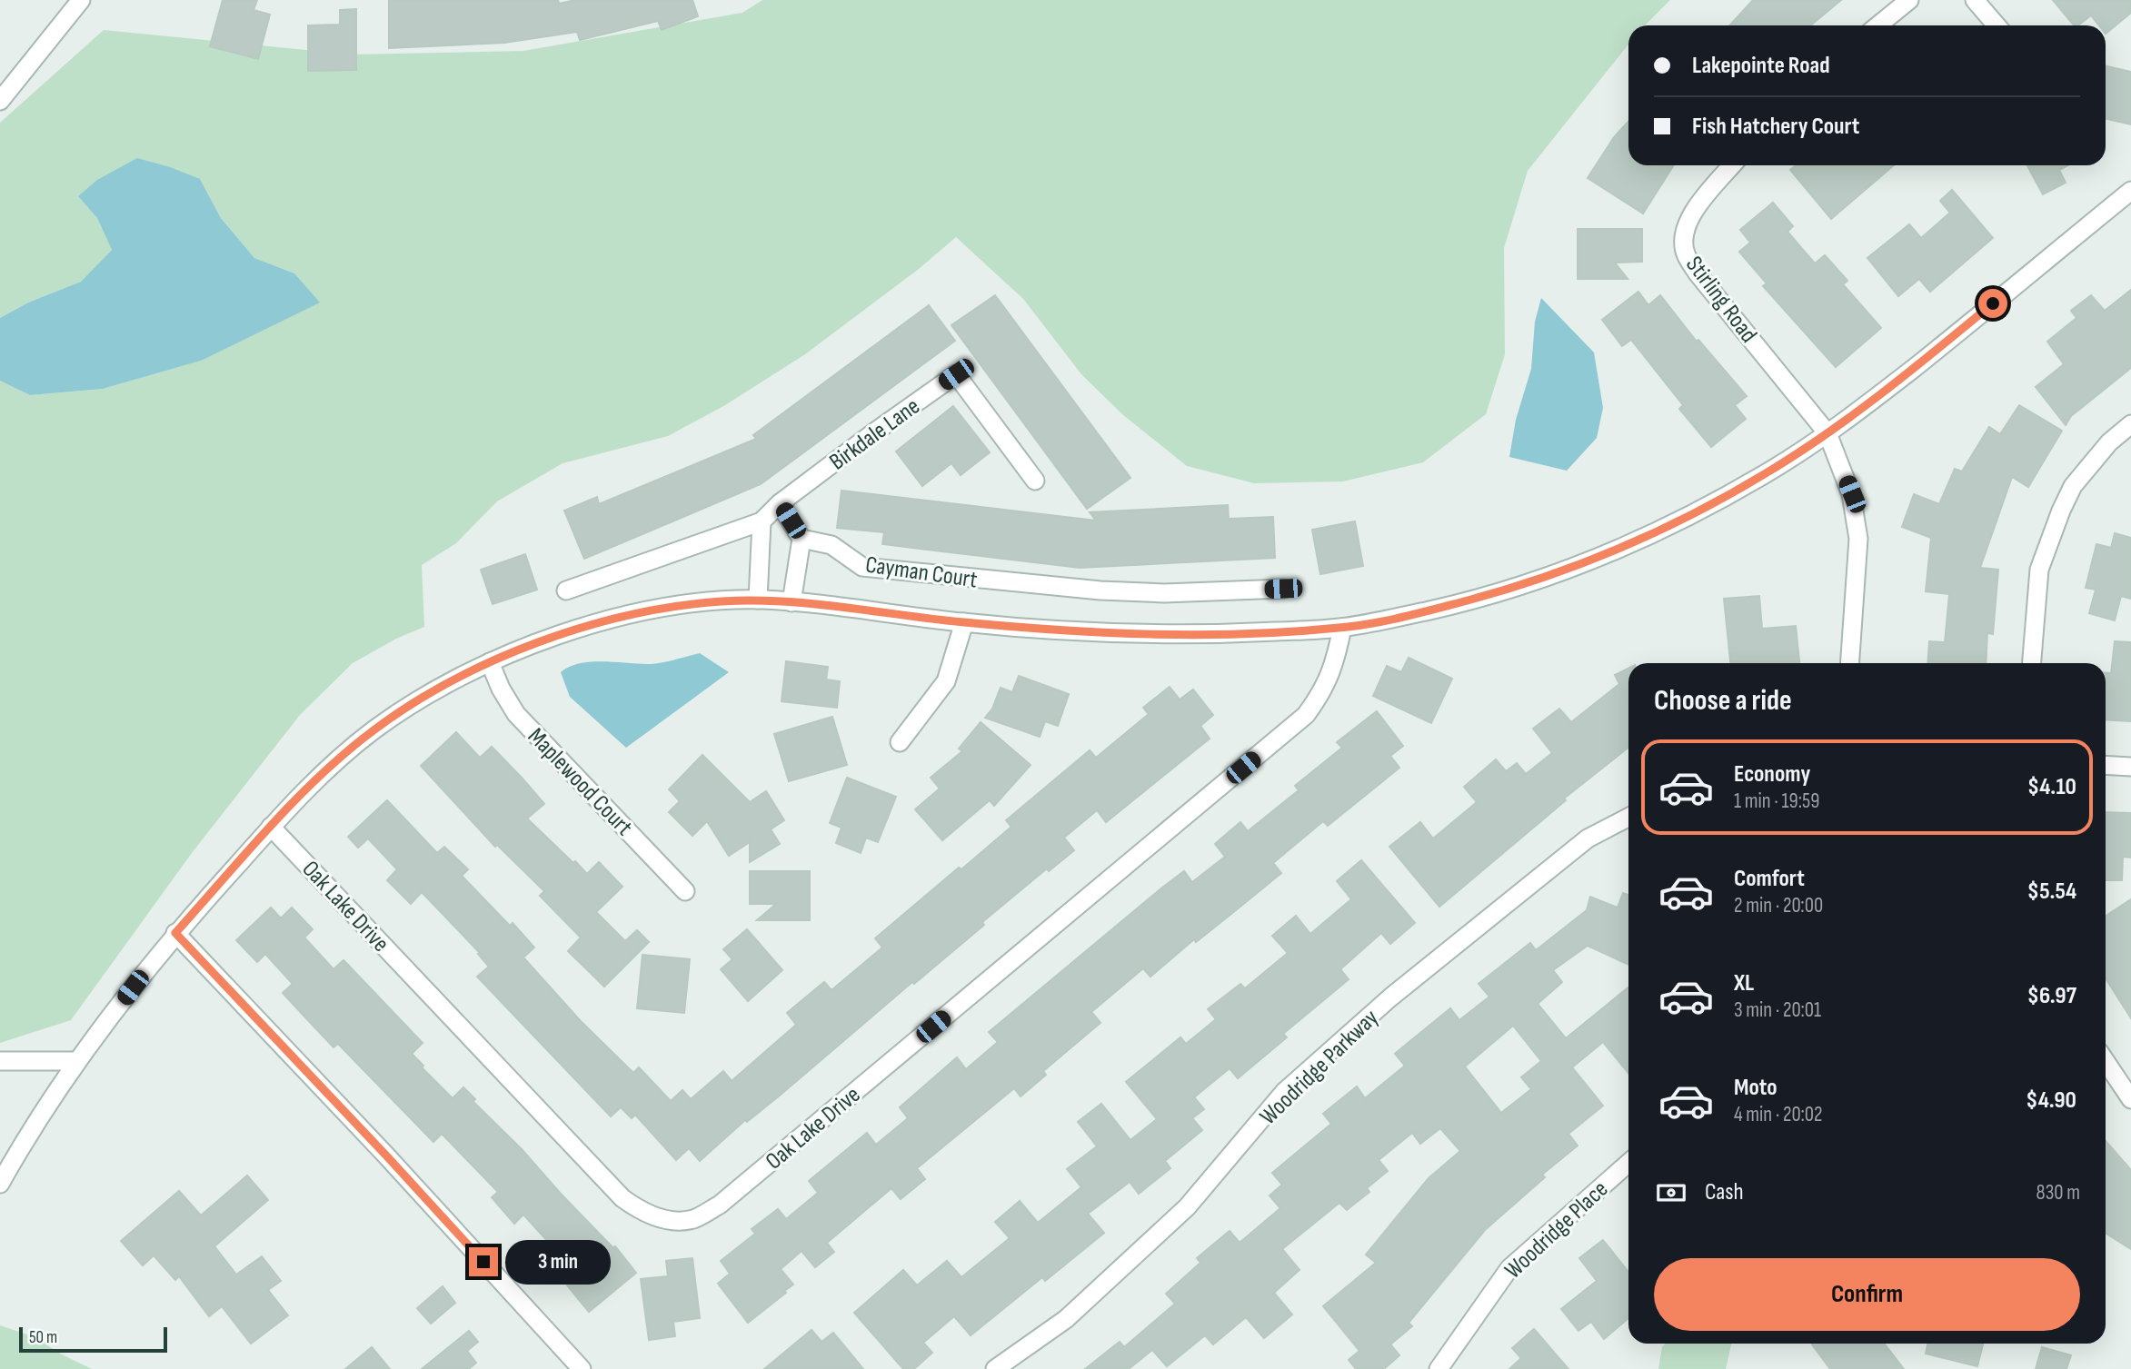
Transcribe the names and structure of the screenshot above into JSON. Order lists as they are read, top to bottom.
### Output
{
  "streets": {
    "street": [
      "Stirling Road",
      "Birkdale Lane",
      "Cayman Court",
      "Maplewood Court",
      "Oak Lake Drive",
      "Woodridge Parkway",
      "Woodridge Place"
    ]
  },
  "scale_bar": "50 m",
  "page": {
    "banner": ["Lakepointe Road", "Fish Hatchery Court"],
    "heading": "Choose a ride",
    "list": [
      {
        "name": "Economy",
        "note": "1 min · 19:59",
        "value": "$4.10"
      },
      {
        "name": "Comfort",
        "note": "2 min · 20:00",
        "value": "$5.54"
      },
      {
        "name": "XL",
        "note": "3 min · 20:01",
        "value": "$6.97"
      },
      {
        "name": "Moto",
        "note": "4 min · 20:02",
        "value": "$4.90"
      }
    ],
    "pay": ["Cash", "830 m"],
    "bubble": "3 min",
    "buttons": "Confirm",
    "scale": "50 m"
  }
}
